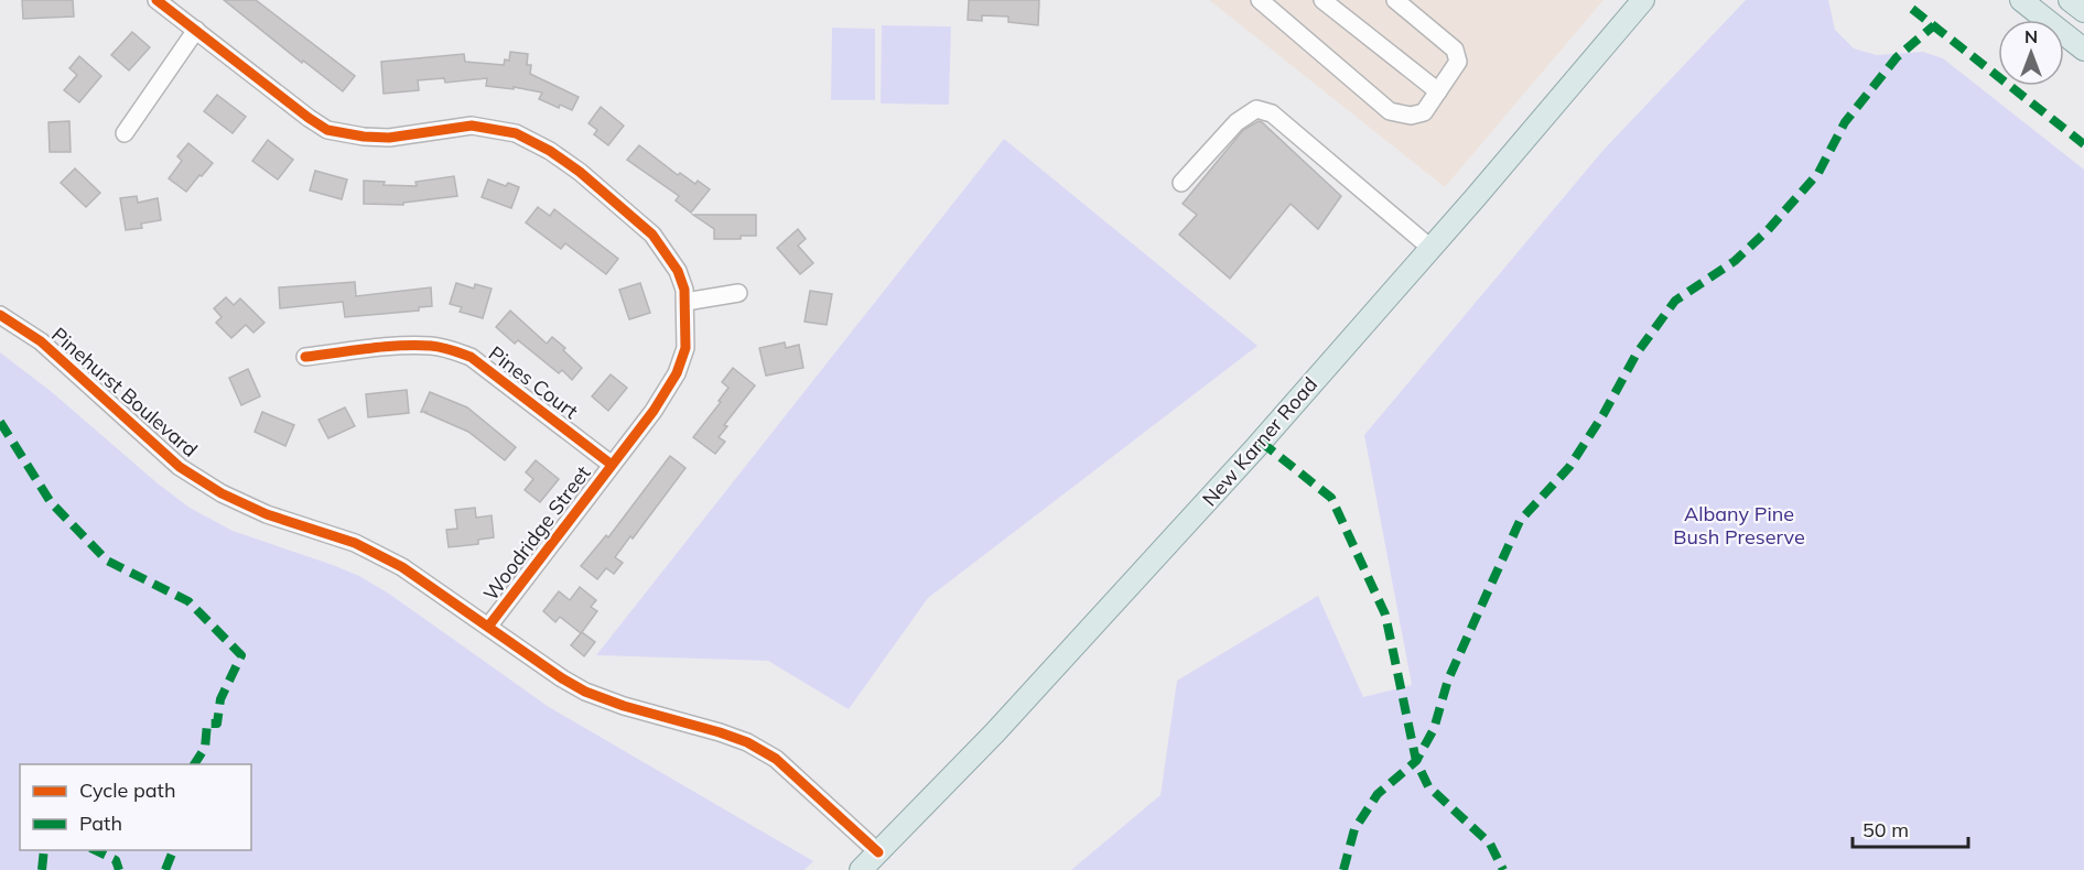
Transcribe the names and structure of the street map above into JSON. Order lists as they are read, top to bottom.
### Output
{
  "streets": {
    "main road": ["New Karner Road"],
    "street": ["Pines Court", "Pinehurst Boulevard", "Woodridge Street"]
  },
  "crossings": [
    ["Pines Court", "Woodridge Street"],
    ["Pinehurst Boulevard", "New Karner Road"],
    ["Pinehurst Boulevard", "Woodridge Street"]
  ],
  "parks": ["Albany Pine Bush Preserve"],
  "legend": ["Cycle path", "Path"],
  "scale_bar": "50 m",
  "north": "top"
}
